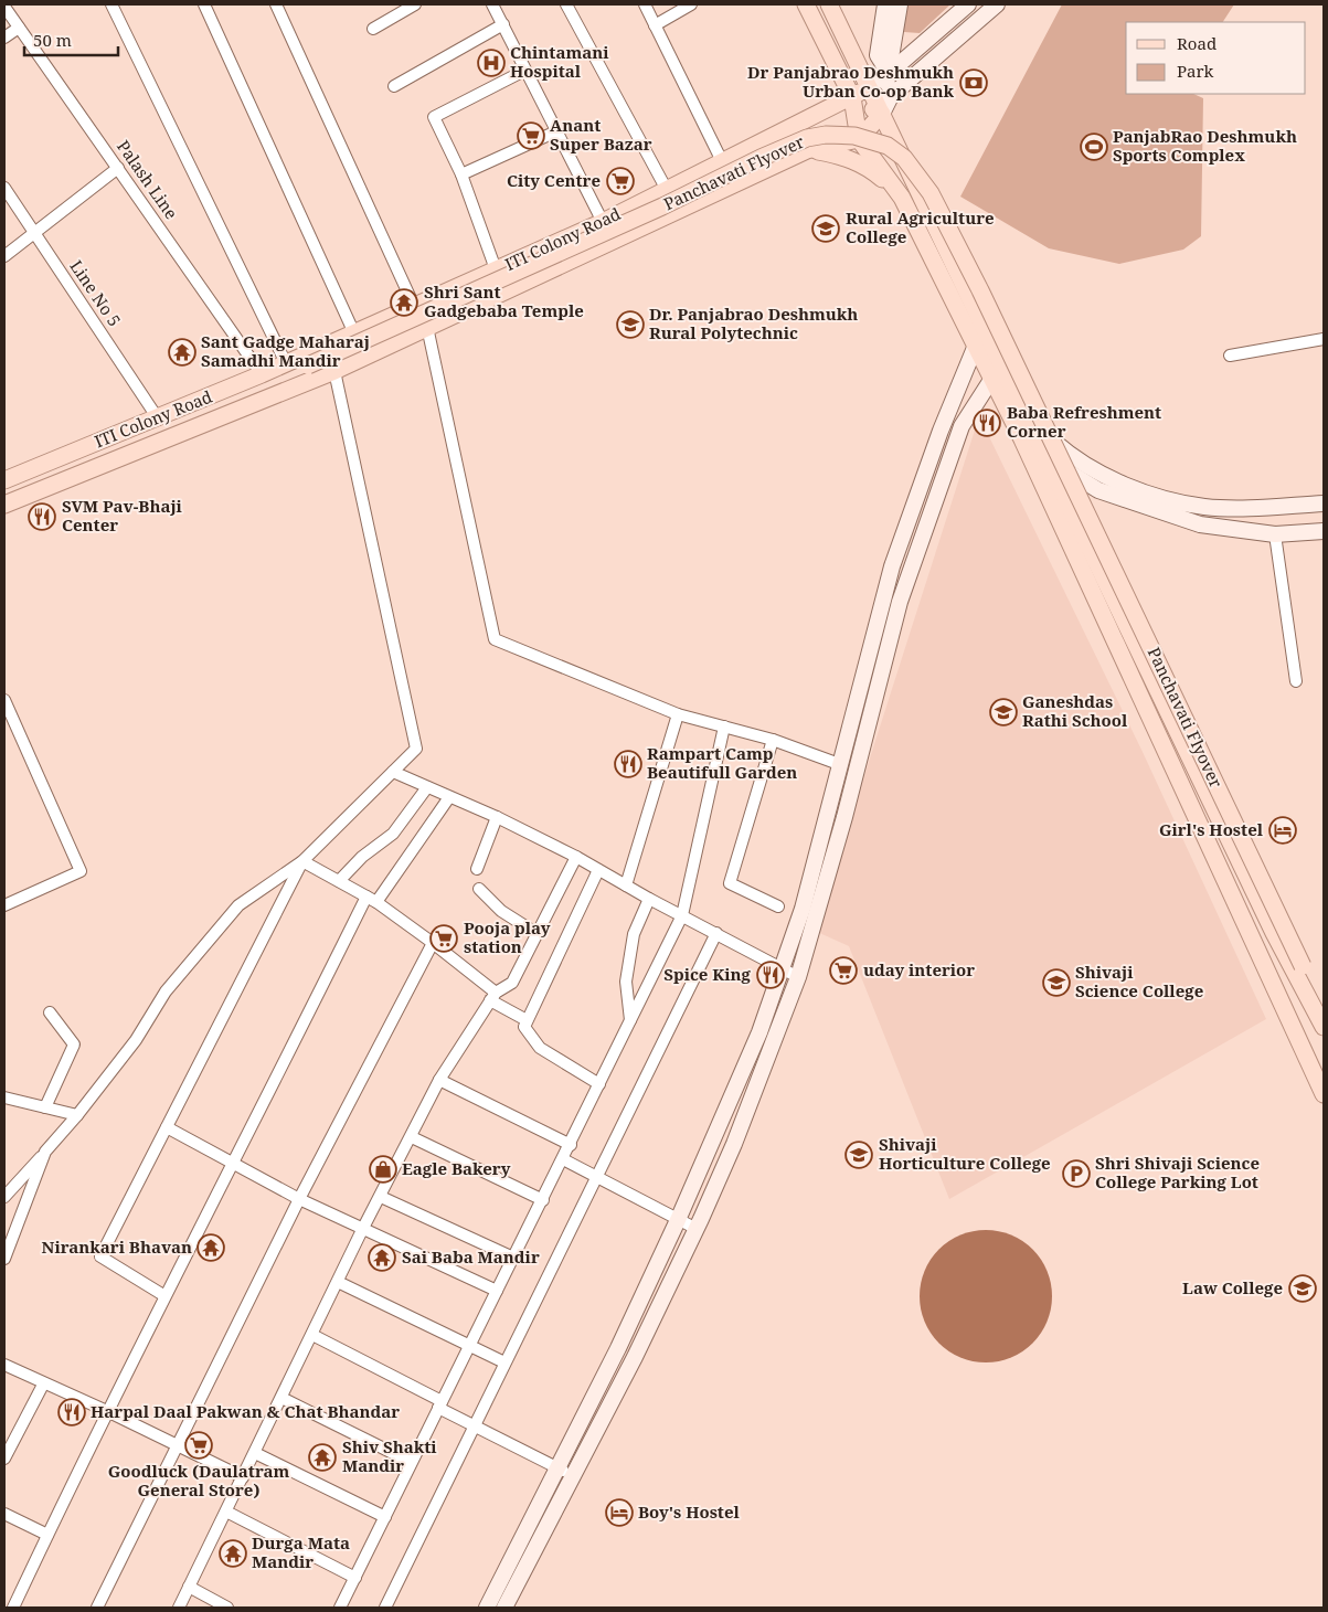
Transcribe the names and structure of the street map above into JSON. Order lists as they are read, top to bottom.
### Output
{
  "streets": {
    "main road": ["Panchavati Flyover", "ITI Colony Road"],
    "street": ["Palash Line", "Line No 5"]
  },
  "crossings": [
    ["Panchavati Flyover", "Palash Line"],
    ["Panchavati Flyover", "ITI Colony Road"],
    ["Palash Line", "ITI Colony Road"],
    ["ITI Colony Road", "Line No 5"]
  ],
  "places": {
    "hospital": ["Chintamani Hospital"],
    "bank": ["Dr Panjabrao Deshmukh Urban Co-op Bank"],
    "supermarket": [
      "Anant Super Bazar",
      "City Centre",
      "Pooja play station",
      "uday interior",
      "Goodluck (Daulatram General Store)"
    ],
    "sports": ["PanjabRao Deshmukh Sports Complex"],
    "school or university": [
      "Rural Agriculture College",
      "Dr. Panjabrao Deshmukh Rural Polytechnic",
      "Ganeshdas Rathi School",
      "Shivaji Science College",
      "Shivaji Horticulture College",
      "Law College"
    ],
    "temple": [
      "Shri Sant Gadgebaba Temple",
      "Sant Gadge Maharaj Samadhi Mandir",
      "Nirankari Bhavan",
      "Sai Baba Mandir",
      "Shiv Shakti Mandir",
      "Durga Mata Mandir"
    ],
    "restaurant": [
      "Baba Refreshment Corner",
      "SVM Pav-Bhaji Center",
      "Rampart Camp Beautifull Garden",
      "Spice King",
      "Harpal Daal Pakwan & Chat Bhandar"
    ],
    "hotel": ["Girl's Hostel", "Boy's Hostel"],
    "shop": ["Eagle Bakery"],
    "parking": ["Shri Shivaji Science College Parking Lot"]
  },
  "legend": ["Road", "Park"],
  "scale_bar": "50 m"
}
